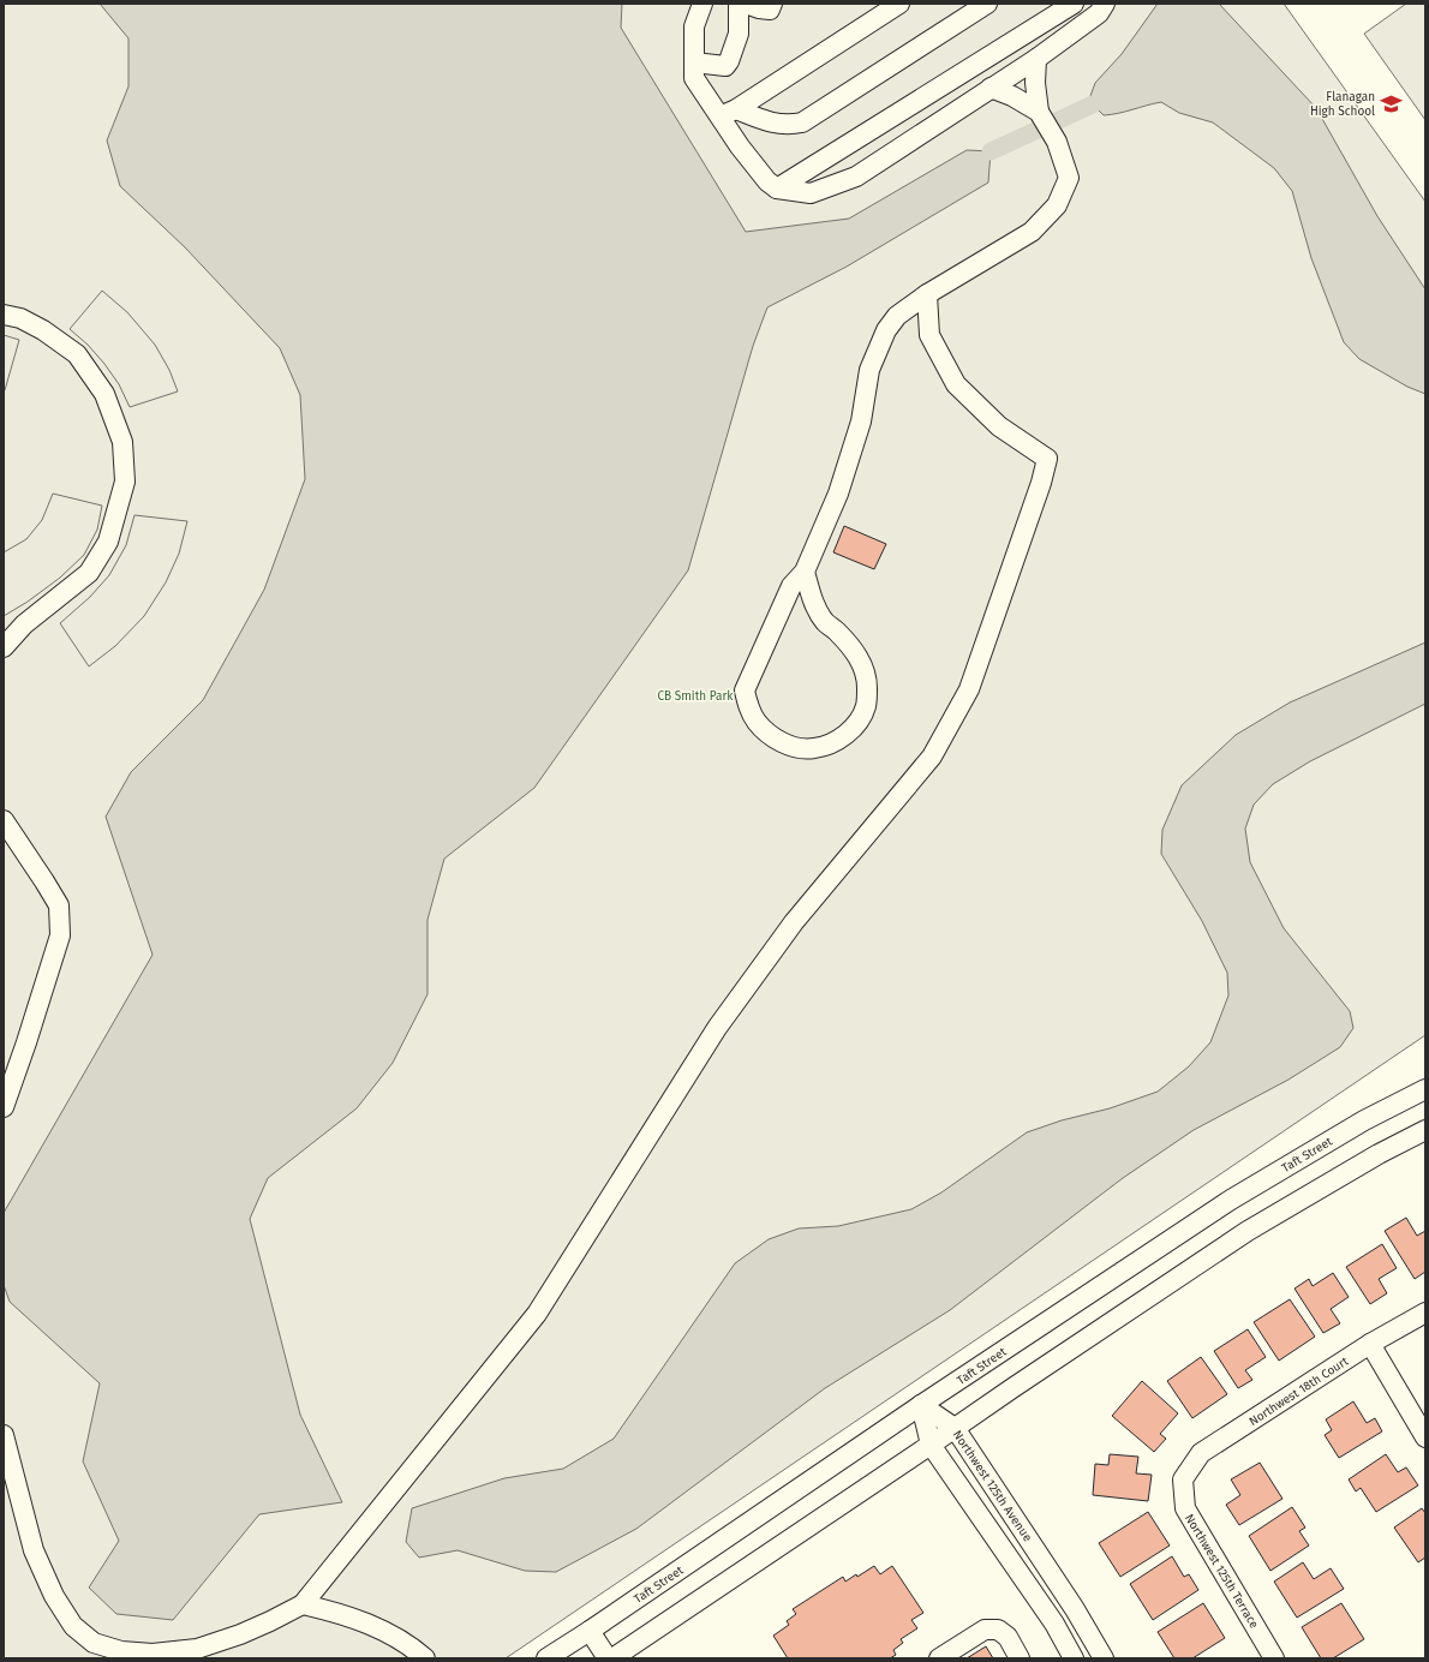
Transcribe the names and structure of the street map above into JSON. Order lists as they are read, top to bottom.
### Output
{
  "streets": {
    "street": [
      "Taft Street",
      "Northwest 18th Court",
      "Northwest 125th Avenue",
      "Northwest 125th Terrace"
    ]
  },
  "crossings": [
    ["Taft Street", "Northwest 125th Avenue"],
    ["Northwest 18th Court", "Northwest 125th Terrace"]
  ],
  "parks": ["CB Smith Park"],
  "places": {
    "school or university": ["Flanagan High School"]
  }
}
